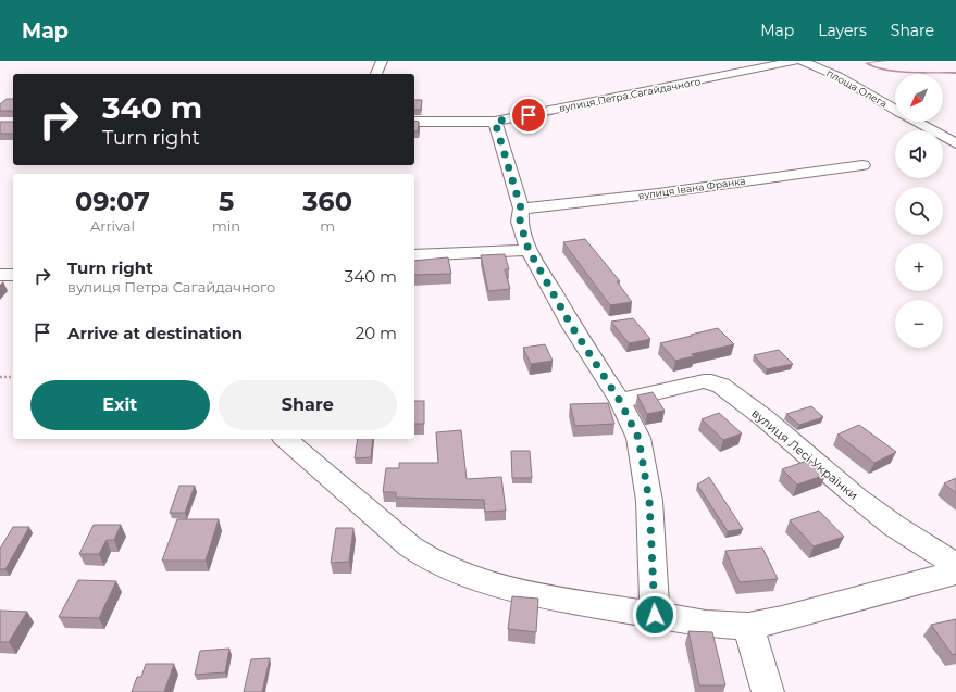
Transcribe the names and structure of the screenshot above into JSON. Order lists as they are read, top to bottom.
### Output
{
  "streets": {
    "street": [
      "площа Олега",
      "вулиця Петра Сагайдачного",
      "вулиця Івана Франка",
      "вулиця Лесі Українки"
    ]
  },
  "north": "bottom left",
  "page": {
    "header": "Map",
    "nav": ["Map", "Layers", "Share"],
    "map_buttons": ["+", "−"],
    "turn": ["340 m", "Turn right"],
    "eta": [
      "09:07",
      "Arrival",
      "5",
      "min",
      "360",
      "m"
    ],
    "list": [
      {
        "name": "Turn right",
        "note": "вулиця Петра Сагайдачного",
        "value": "340 m"
      },
      {
        "name": "Arrive at destination",
        "value": "20 m"
      }
    ],
    "buttons": ["Exit", "Share"]
  }
}
